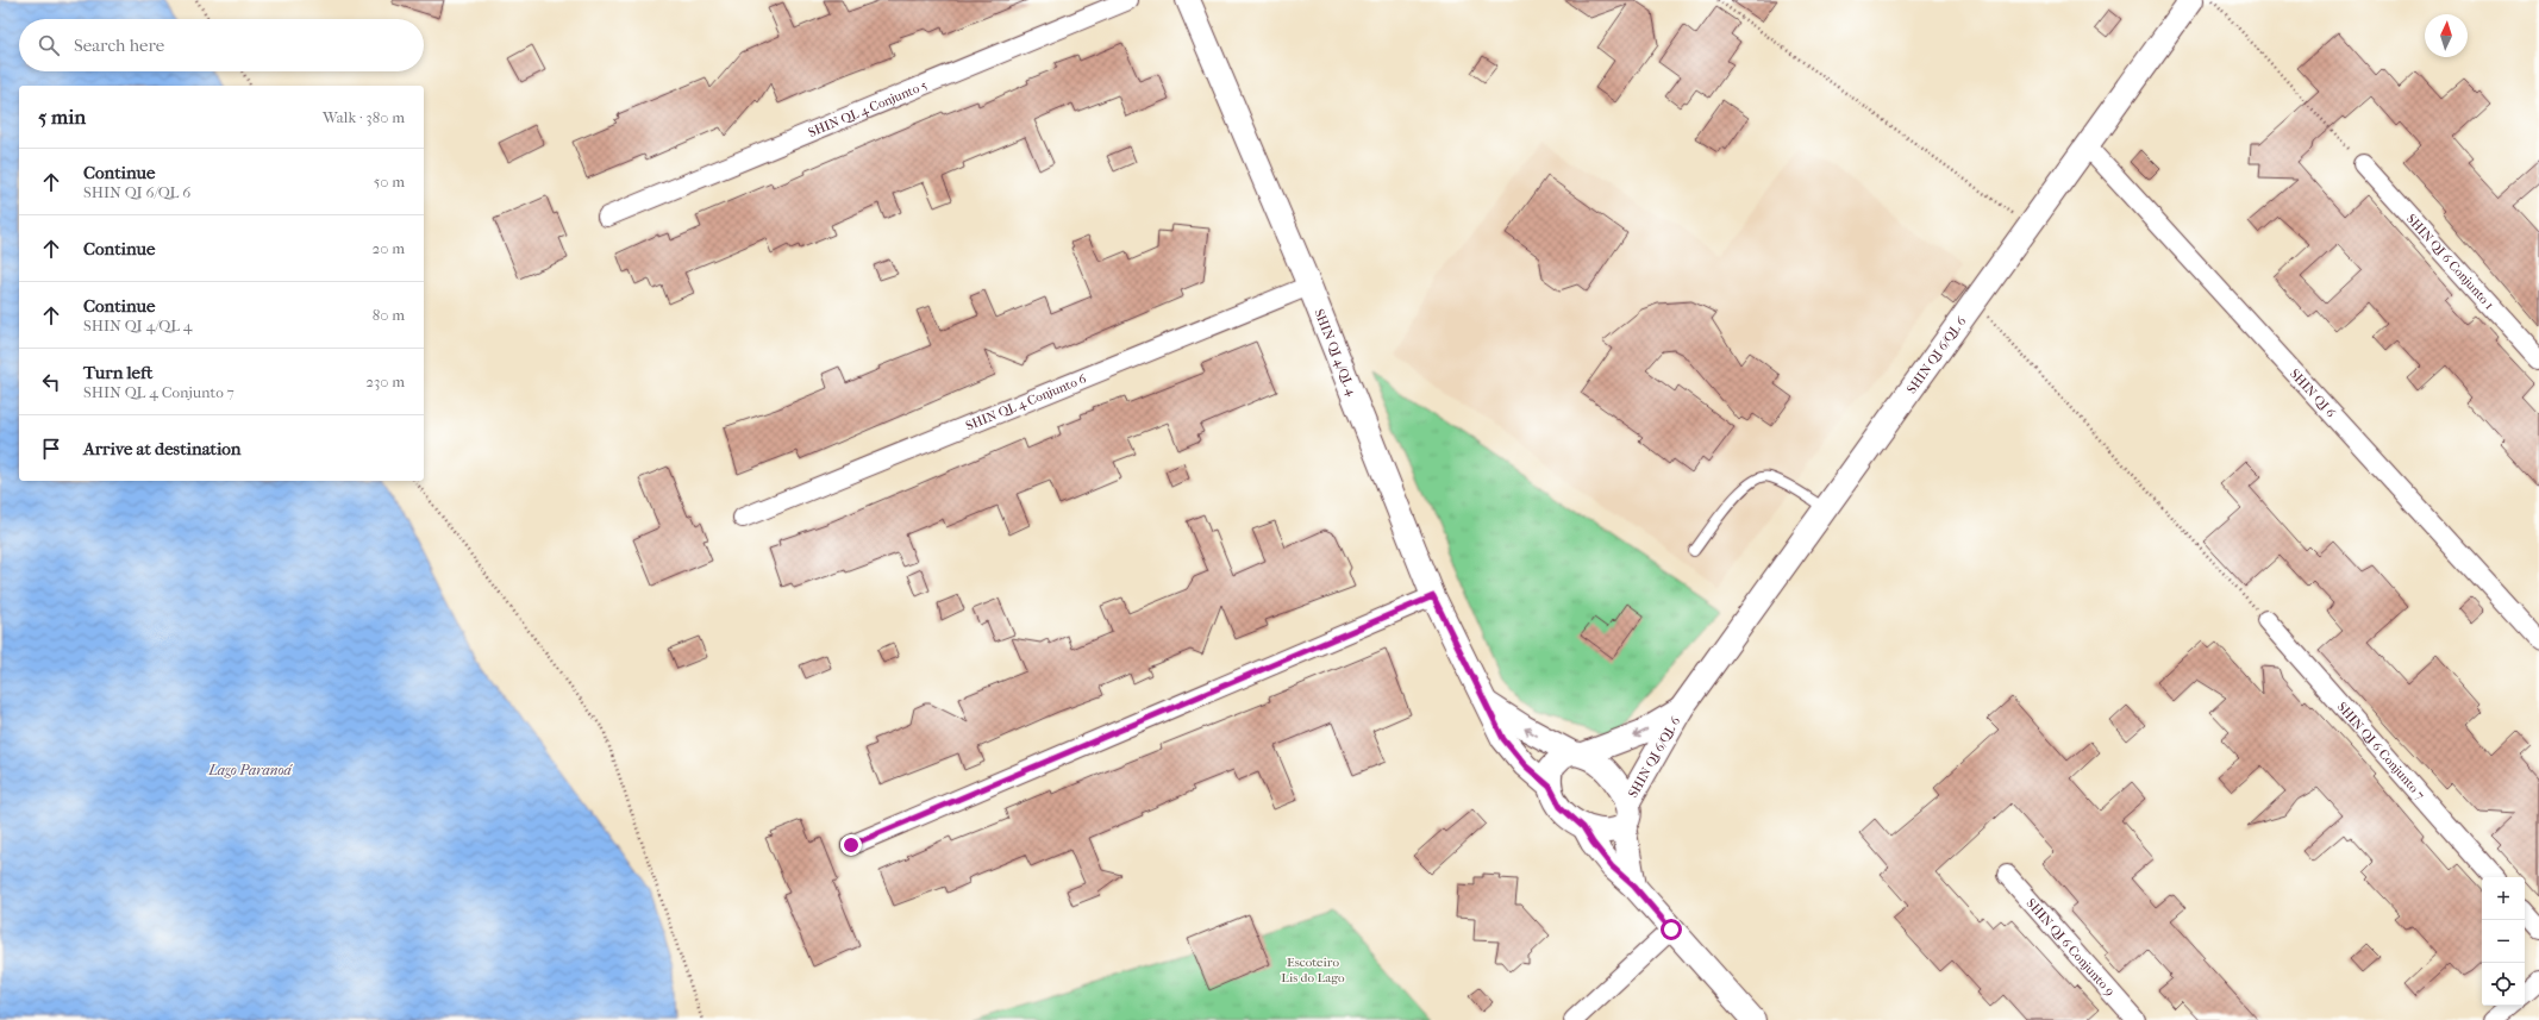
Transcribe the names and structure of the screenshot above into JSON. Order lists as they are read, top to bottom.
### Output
{
  "streets": {
    "street": [
      "SHIN QL 4 Conjunto 5",
      "SHIN QI 6 Conjunto 1",
      "SHIN QI 4/QL 4",
      "SHIN QI 6/QL 6",
      "SHIN QI 6",
      "SHIN QL 4 Conjunto 6",
      "SHIN QI 6 Conjunto 7",
      "SHIN QI 6 Conjunto 9"
    ]
  },
  "crossings": [
    ["SHIN QI 4/QL 4", "SHIN QI 6/QL 6"],
    ["SHIN QI 4/QL 4", "SHIN QL 4 Conjunto 6"],
    ["SHIN QI 6/QL 6", "SHIN QI 6"]
  ],
  "water": ["Lago Paranoá"],
  "parks": ["Escoteiro Lis do Lago"],
  "north": "top",
  "page": {
    "search": "Search here",
    "heading": ["5 min", "Walk · 380 m"],
    "list": [
      ["Continue", "SHIN QI 6/QL 6", "50 m"],
      ["Continue", "20 m"],
      ["Continue", "SHIN QI 4/QL 4", "80 m"],
      ["Turn left", "SHIN QL 4 Conjunto 7", "230 m"],
      "Arrive at destination"
    ],
    "map_buttons": ["+", "−"]
  }
}
